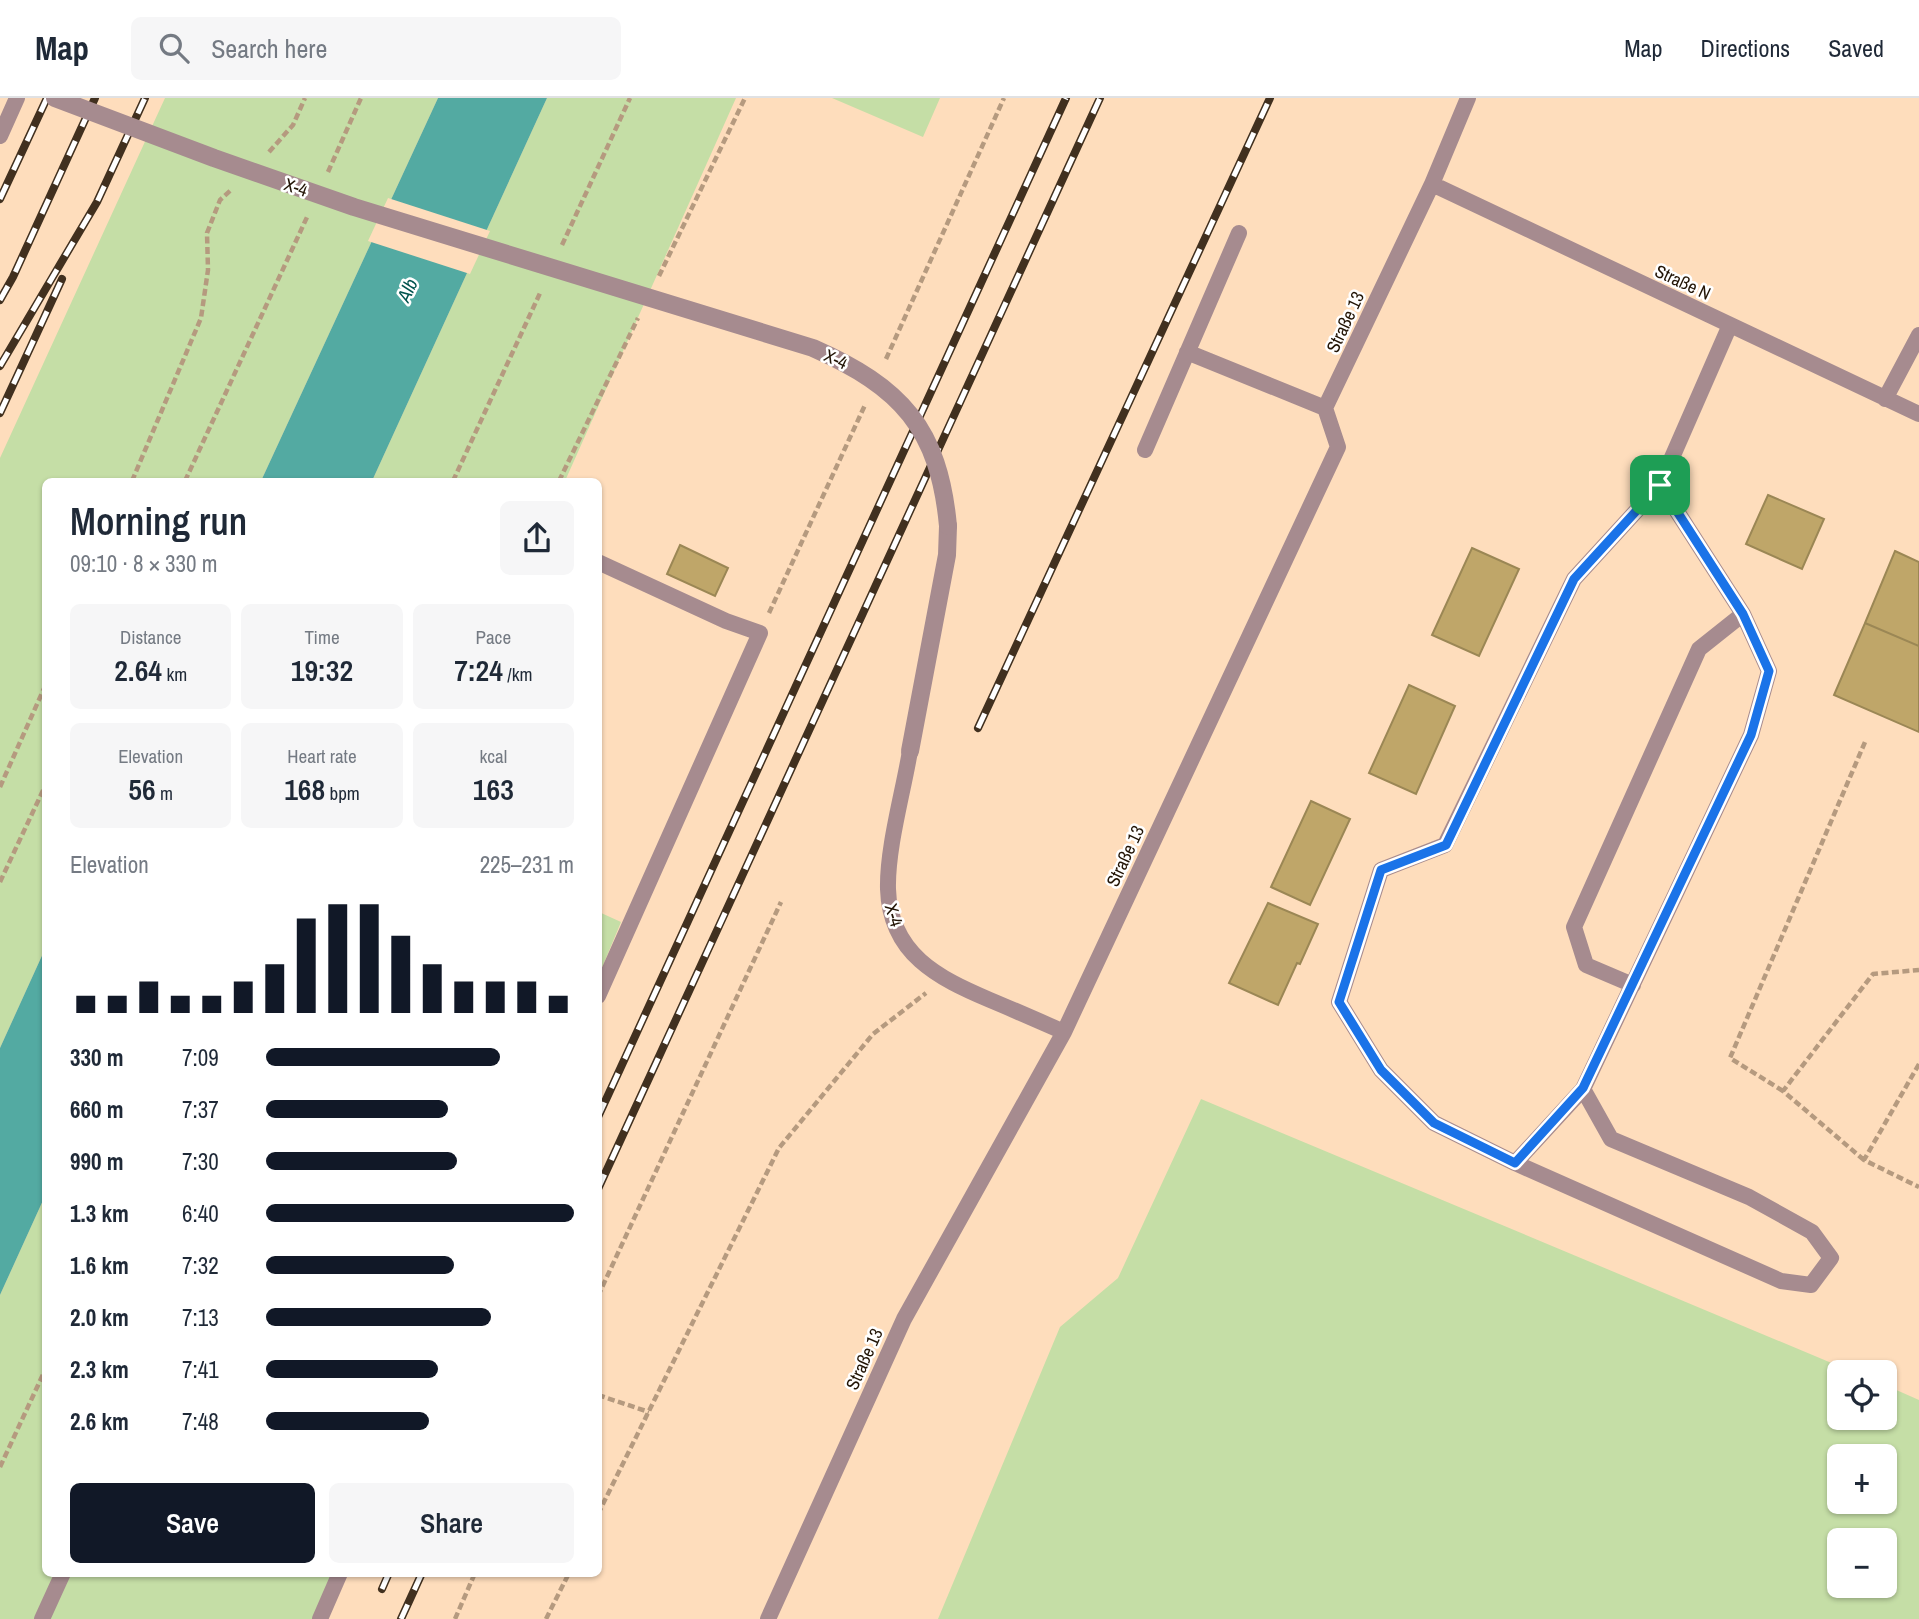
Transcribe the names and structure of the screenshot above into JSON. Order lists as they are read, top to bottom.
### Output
{
  "streets": {
    "street": ["X-4"],
    "lane": ["Straße N", "Straße 13"]
  },
  "crossings": [
    ["X-4", "Straße 13"],
    ["Straße N", "Straße 13"]
  ],
  "water": ["Alb"],
  "page": {
    "header": "Map",
    "search": "Search here",
    "nav": ["Map", "Directions", "Saved"],
    "heading": ["Morning run", "09:10 · 8 × 330 m"],
    "stats": [
      ["Distance", "2.64 km"],
      ["Time", "19:32"],
      ["Pace", "7:24 /km"],
      ["Elevation", "56 m"],
      ["Heart rate", "168 bpm"],
      ["kcal", "163"]
    ],
    "chart": ["Elevation", "225–231 m"],
    "list": [
      {
        "name": "330 m",
        "note": "7:09"
      },
      {
        "name": "660 m",
        "note": "7:37"
      },
      {
        "name": "990 m",
        "note": "7:30"
      },
      {
        "name": "1.3 km",
        "note": "6:40"
      },
      {
        "name": "1.6 km",
        "note": "7:32"
      },
      {
        "name": "2.0 km",
        "note": "7:13"
      },
      {
        "name": "2.3 km",
        "note": "7:41"
      },
      {
        "name": "2.6 km",
        "note": "7:48"
      }
    ],
    "map_buttons": ["+", "−"],
    "buttons": ["Save", "Share"]
  }
}
